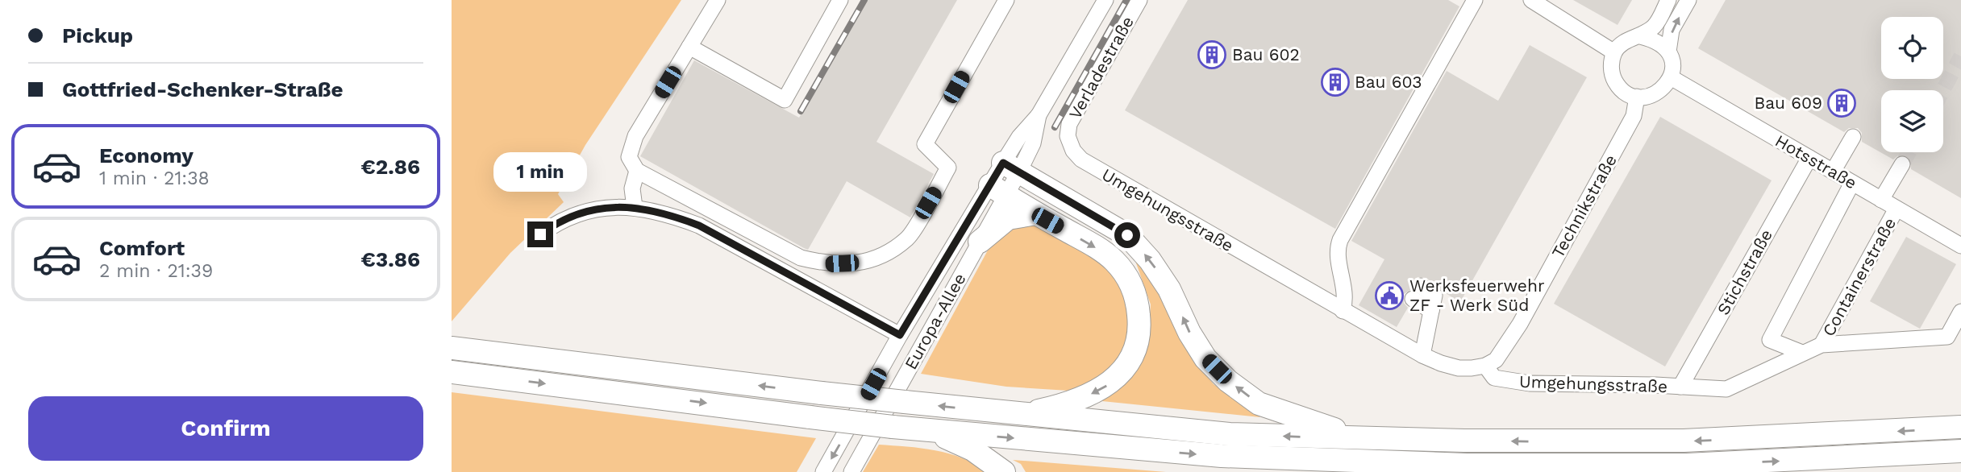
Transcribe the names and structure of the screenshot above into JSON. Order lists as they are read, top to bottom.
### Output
{
  "streets": {
    "street": [
      "Verladestraße",
      "Hotsstraße",
      "Technikstraße",
      "Umgehungsstraße",
      "Stichstraße",
      "Containerstraße",
      "Europa-Allee"
    ]
  },
  "crossings": [
    ["Verladestraße", "Umgehungsstraße"],
    ["Hotsstraße", "Technikstraße"],
    ["Hotsstraße", "Stichstraße"],
    ["Hotsstraße", "Containerstraße"],
    ["Technikstraße", "Umgehungsstraße"],
    ["Umgehungsstraße", "Stichstraße"],
    ["Umgehungsstraße", "Containerstraße"]
  ],
  "places": {
    "building": ["Bau 602", "Bau 603", "Bau 609"],
    "public building": ["Werksfeuerwehr ZF - Werk Süd"]
  },
  "page": {
    "banner": ["Pickup", "Gottfried-Schenker-Straße"],
    "list": [
      {
        "name": "Economy",
        "note": "1 min · 21:38",
        "value": "€2.86"
      },
      {
        "name": "Comfort",
        "note": "2 min · 21:39",
        "value": "€3.86"
      }
    ],
    "bubble": "1 min",
    "buttons": "Confirm"
  }
}
